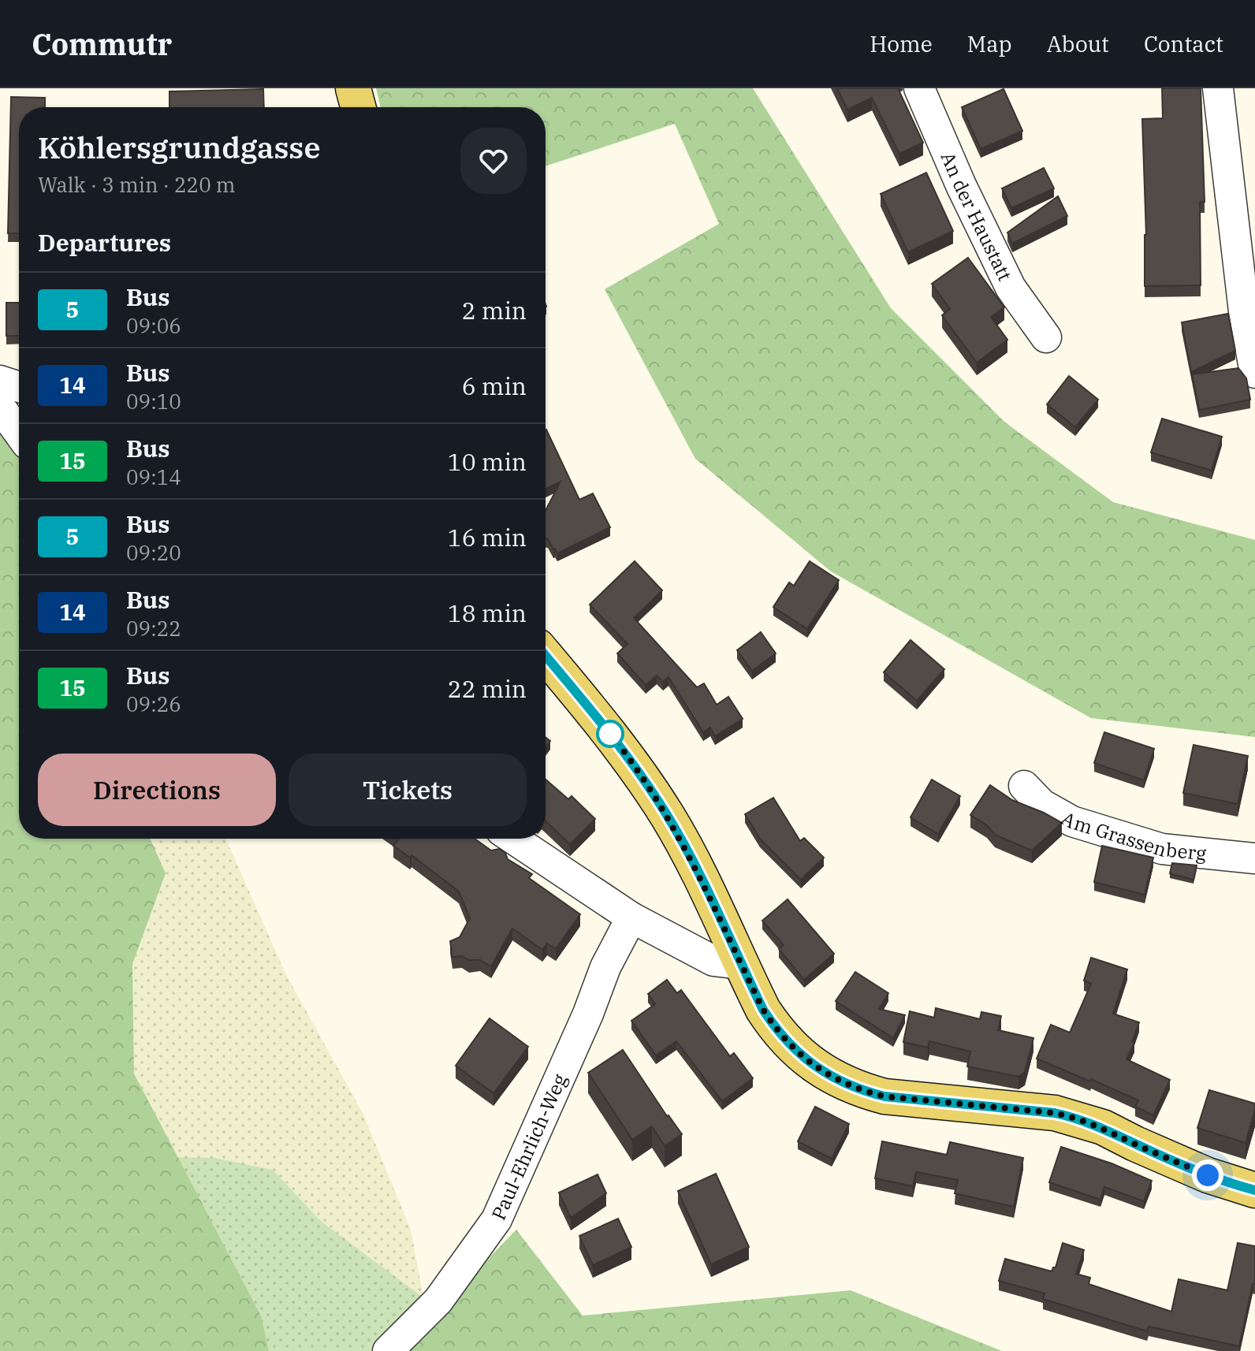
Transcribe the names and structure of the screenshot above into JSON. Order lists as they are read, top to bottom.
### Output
{
  "streets": {
    "street": ["An der Haustatt", "Am Grassenberg", "Paul-Ehrlich-Weg"]
  },
  "lines": ["bus line 5"],
  "page": {
    "header": "Commutr",
    "nav": [
      "Home",
      "Map",
      "About",
      "Contact"
    ],
    "heading": [
      ["Köhlersgrundgasse", "Walk · 3 min · 220 m"],
      "Departures"
    ],
    "list": [
      {
        "mark": "5",
        "name": "Bus",
        "note": "09:06",
        "value": "2 min"
      },
      {
        "mark": "14",
        "name": "Bus",
        "note": "09:10",
        "value": "6 min"
      },
      {
        "mark": "15",
        "name": "Bus",
        "note": "09:14",
        "value": "10 min"
      },
      {
        "mark": "5",
        "name": "Bus",
        "note": "09:20",
        "value": "16 min"
      },
      {
        "mark": "14",
        "name": "Bus",
        "note": "09:22",
        "value": "18 min"
      },
      {
        "mark": "15",
        "name": "Bus",
        "note": "09:26",
        "value": "22 min"
      }
    ],
    "buttons": ["Directions", "Tickets"]
  }
}
